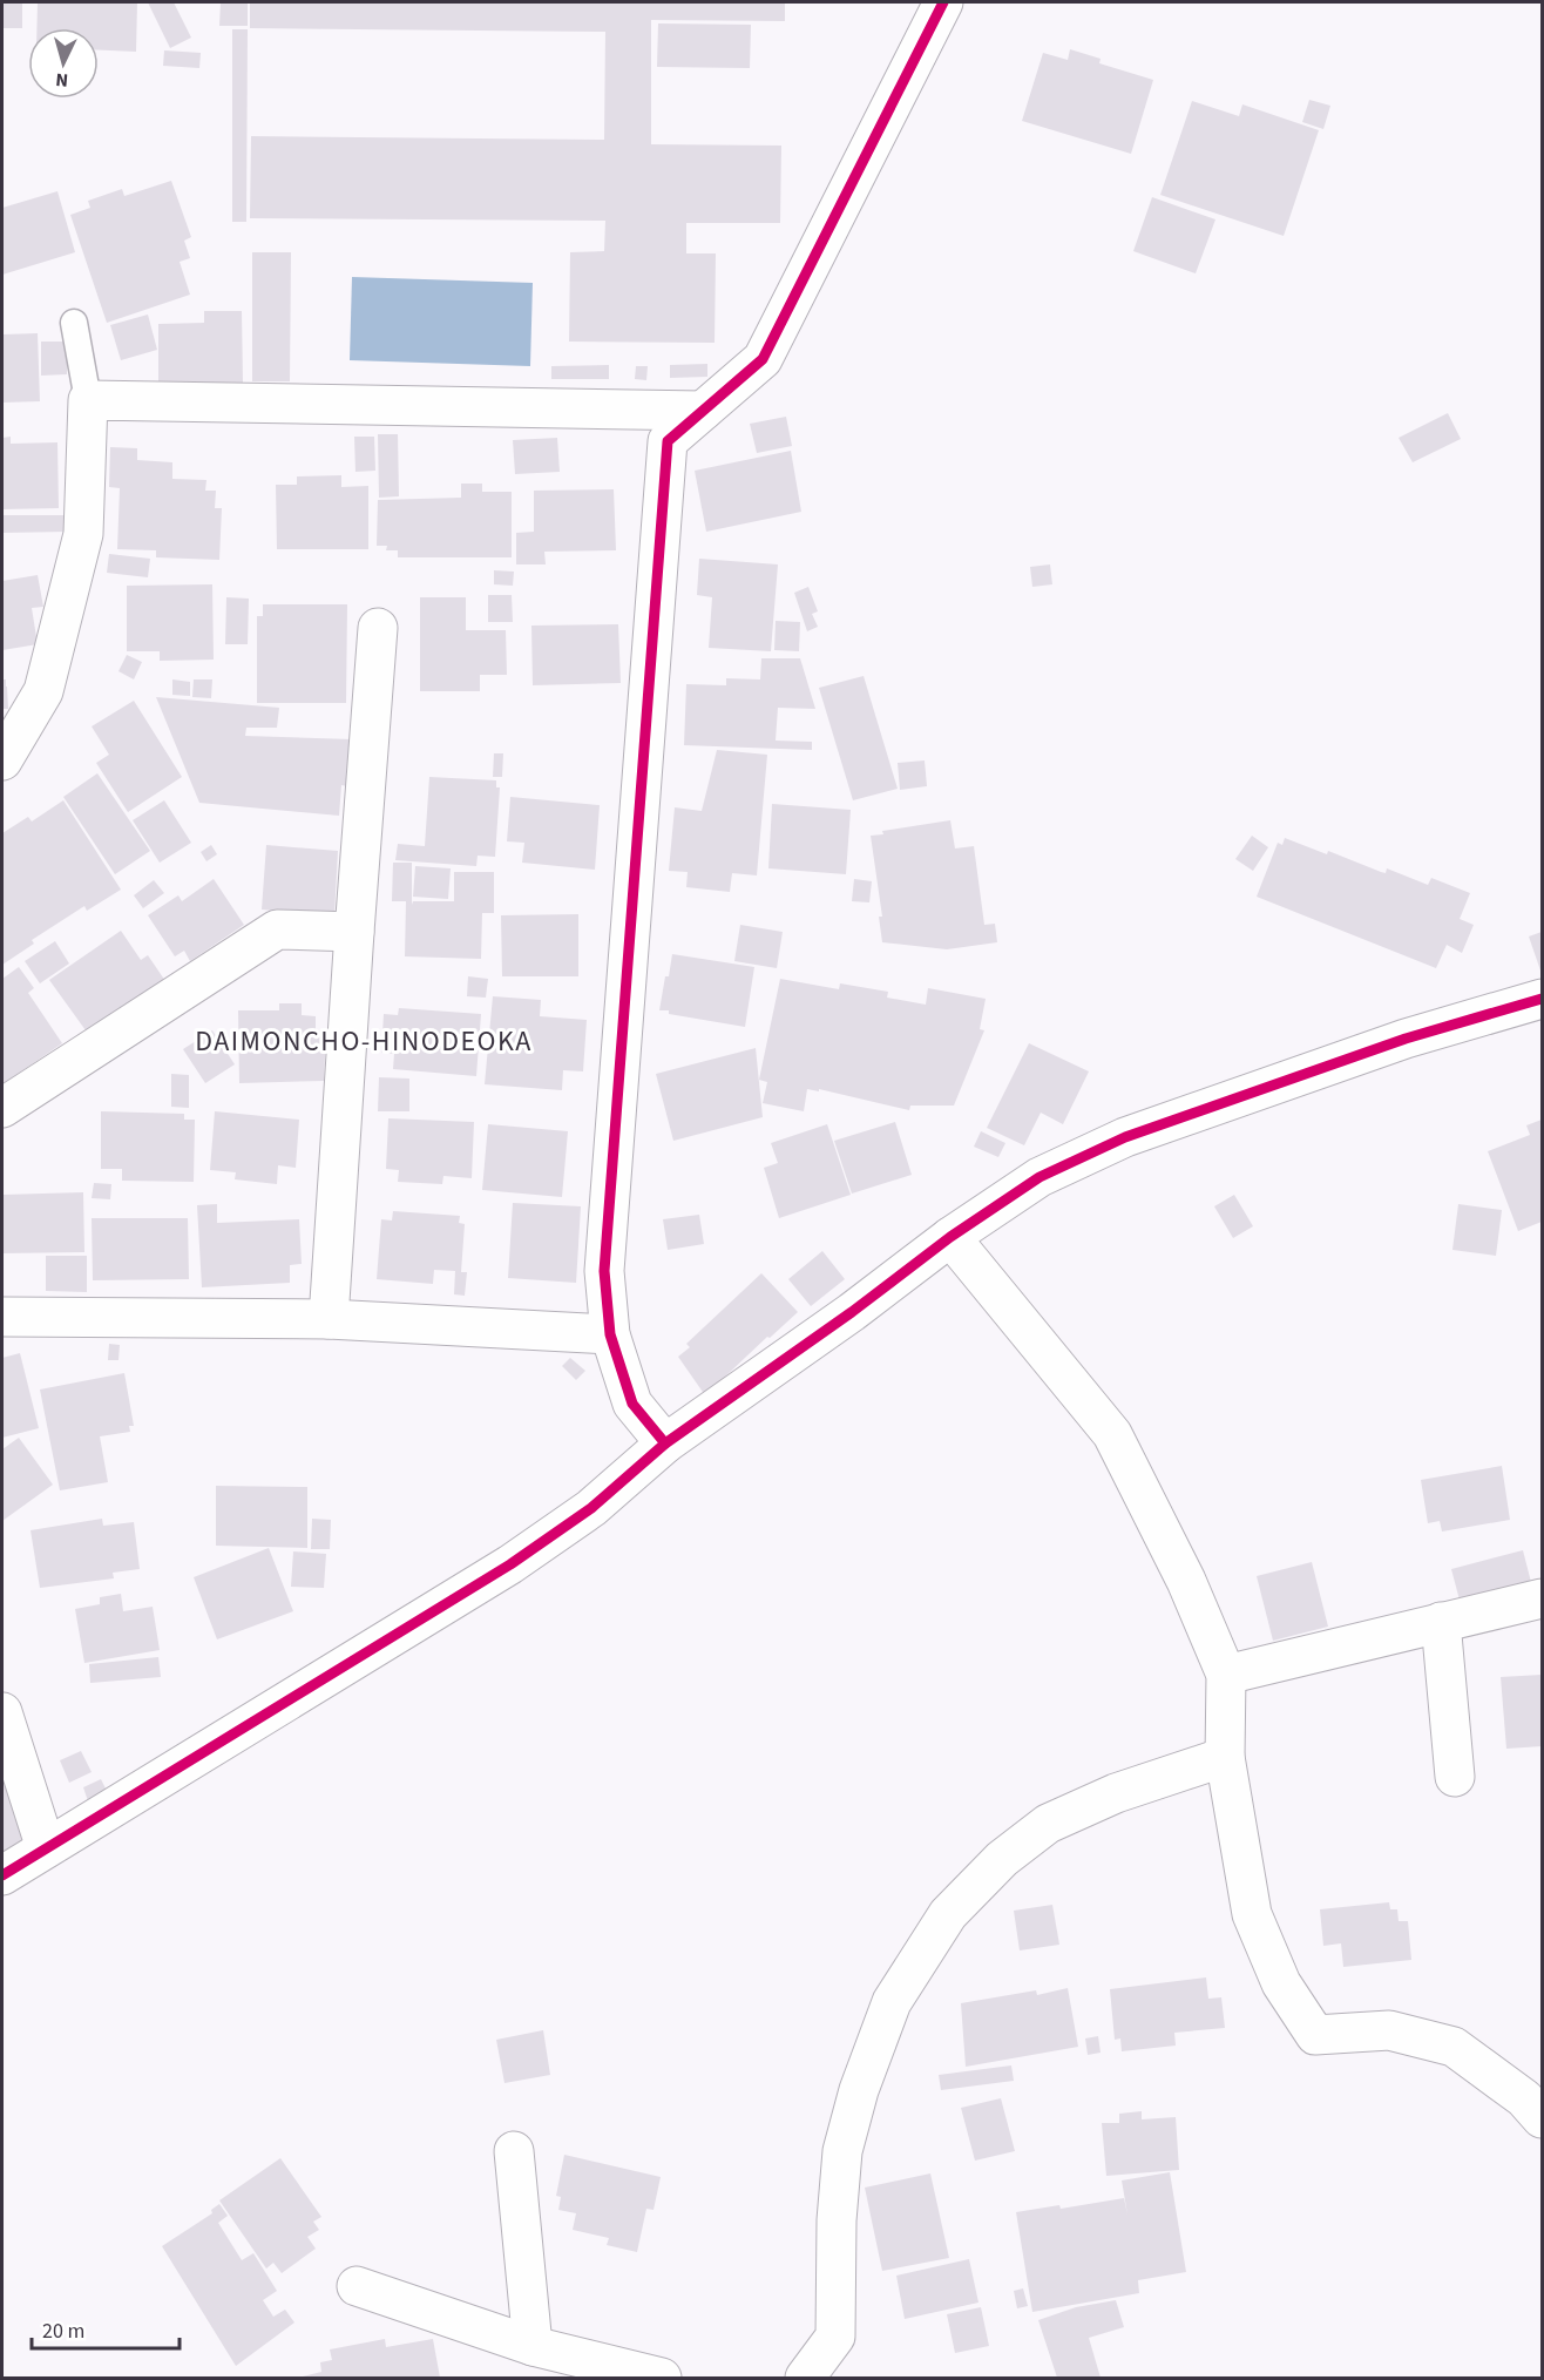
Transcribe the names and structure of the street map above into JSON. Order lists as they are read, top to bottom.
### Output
{
  "districts": ["DAIMONCHO-HINODEOKA"],
  "scale_bar": "20 m",
  "north": "bottom"
}
